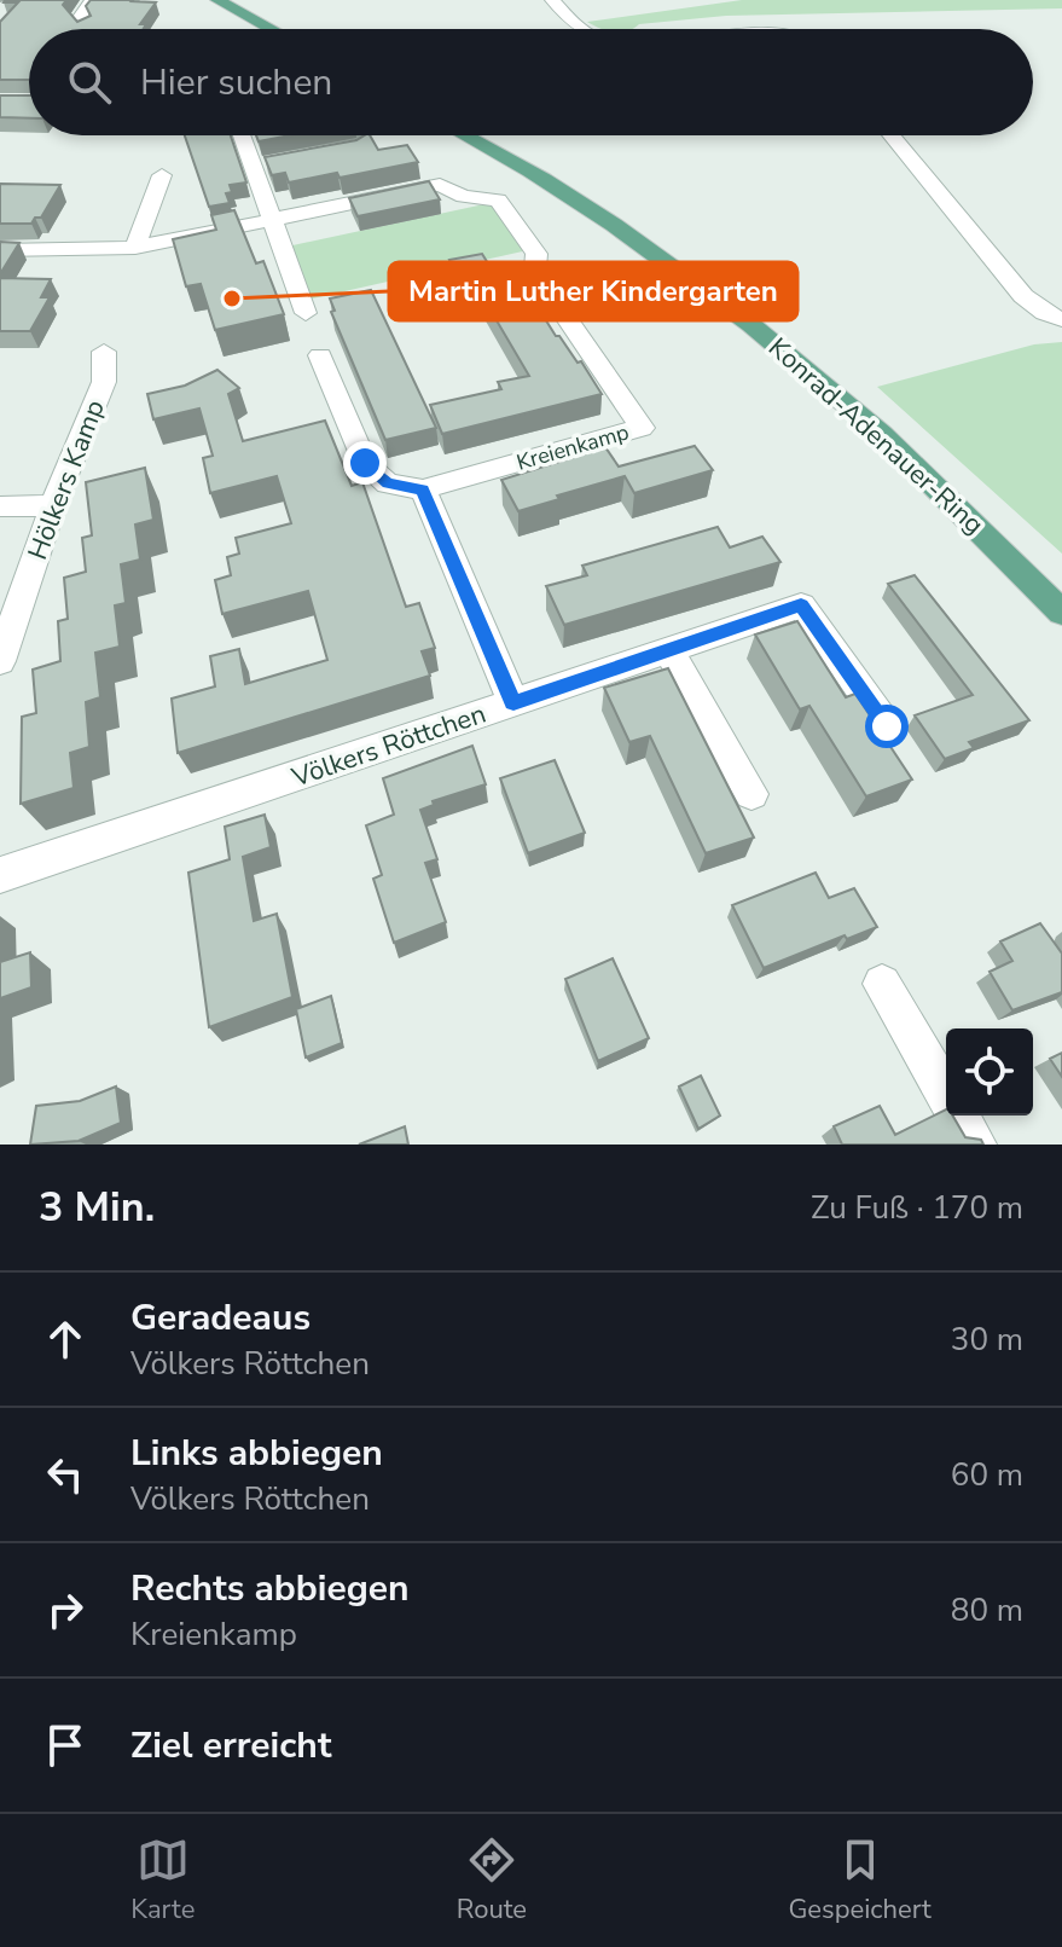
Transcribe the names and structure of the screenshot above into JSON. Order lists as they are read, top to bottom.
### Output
{
  "streets": {
    "main road": ["Konrad-Adenauer-Ring"],
    "street": ["Kreienkamp", "Hölkers Kamp", "Völkers Röttchen"]
  },
  "places": ["Martin Luther Kindergarten"],
  "page": {
    "search": "Hier suchen",
    "heading": ["3 Min.", "Zu Fuß · 170 m"],
    "list": [
      ["Geradeaus", "Völkers Röttchen", "30 m"],
      ["Links abbiegen", "Völkers Röttchen", "60 m"],
      ["Rechts abbiegen", "Kreienkamp", "80 m"],
      "Ziel erreicht"
    ],
    "nav": ["Karte", "Route", "Gespeichert"]
  }
}
